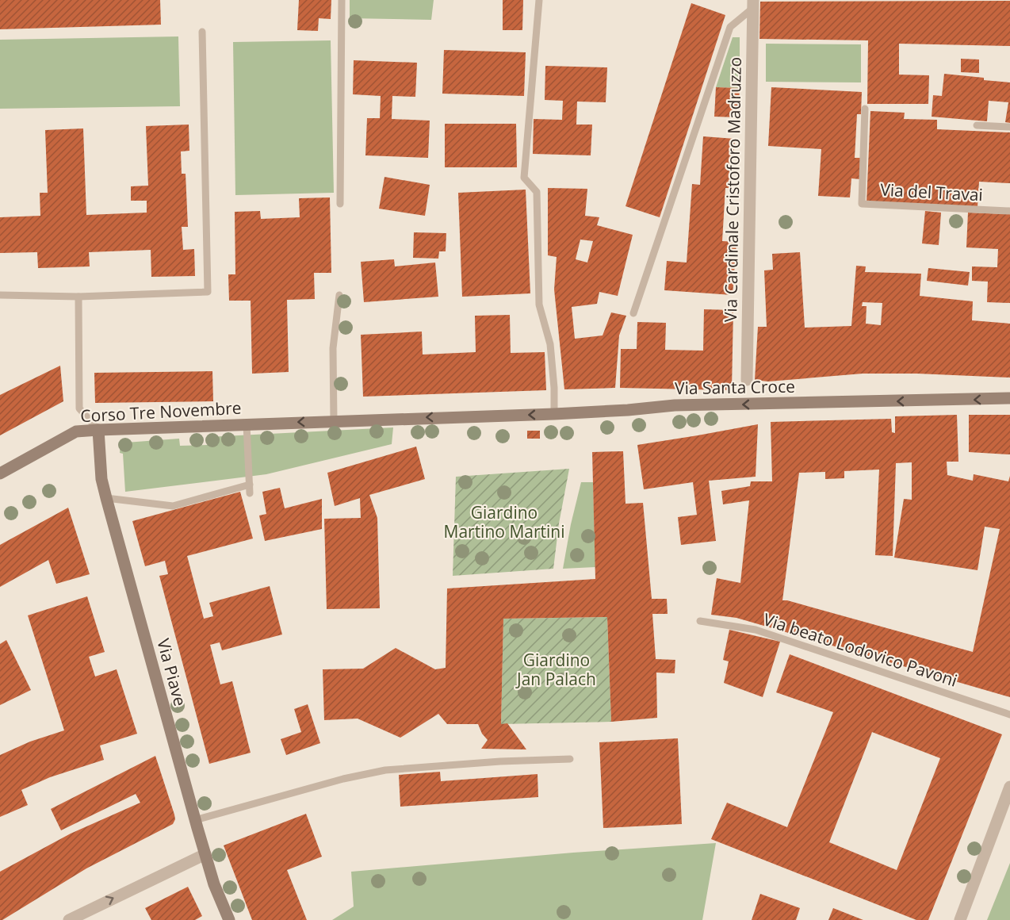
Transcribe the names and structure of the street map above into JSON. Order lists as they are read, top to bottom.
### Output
{
  "streets": {
    "street": [
      "Via Cardinale Cristoforo Madruzzo",
      "Via Santa Croce",
      "Corso Tre Novembre",
      "Via Piave"
    ],
    "lane": ["Via del Travai", "Via beato Lodovico Pavoni"]
  },
  "crossings": [
    ["Via Santa Croce", "Corso Tre Novembre"],
    ["Corso Tre Novembre", "Via Piave"]
  ],
  "one_way": ["Via Santa Croce", "Corso Tre Novembre"],
  "parks": ["Giardino Martino Martini", "Giardino Jan Palach"]
}
